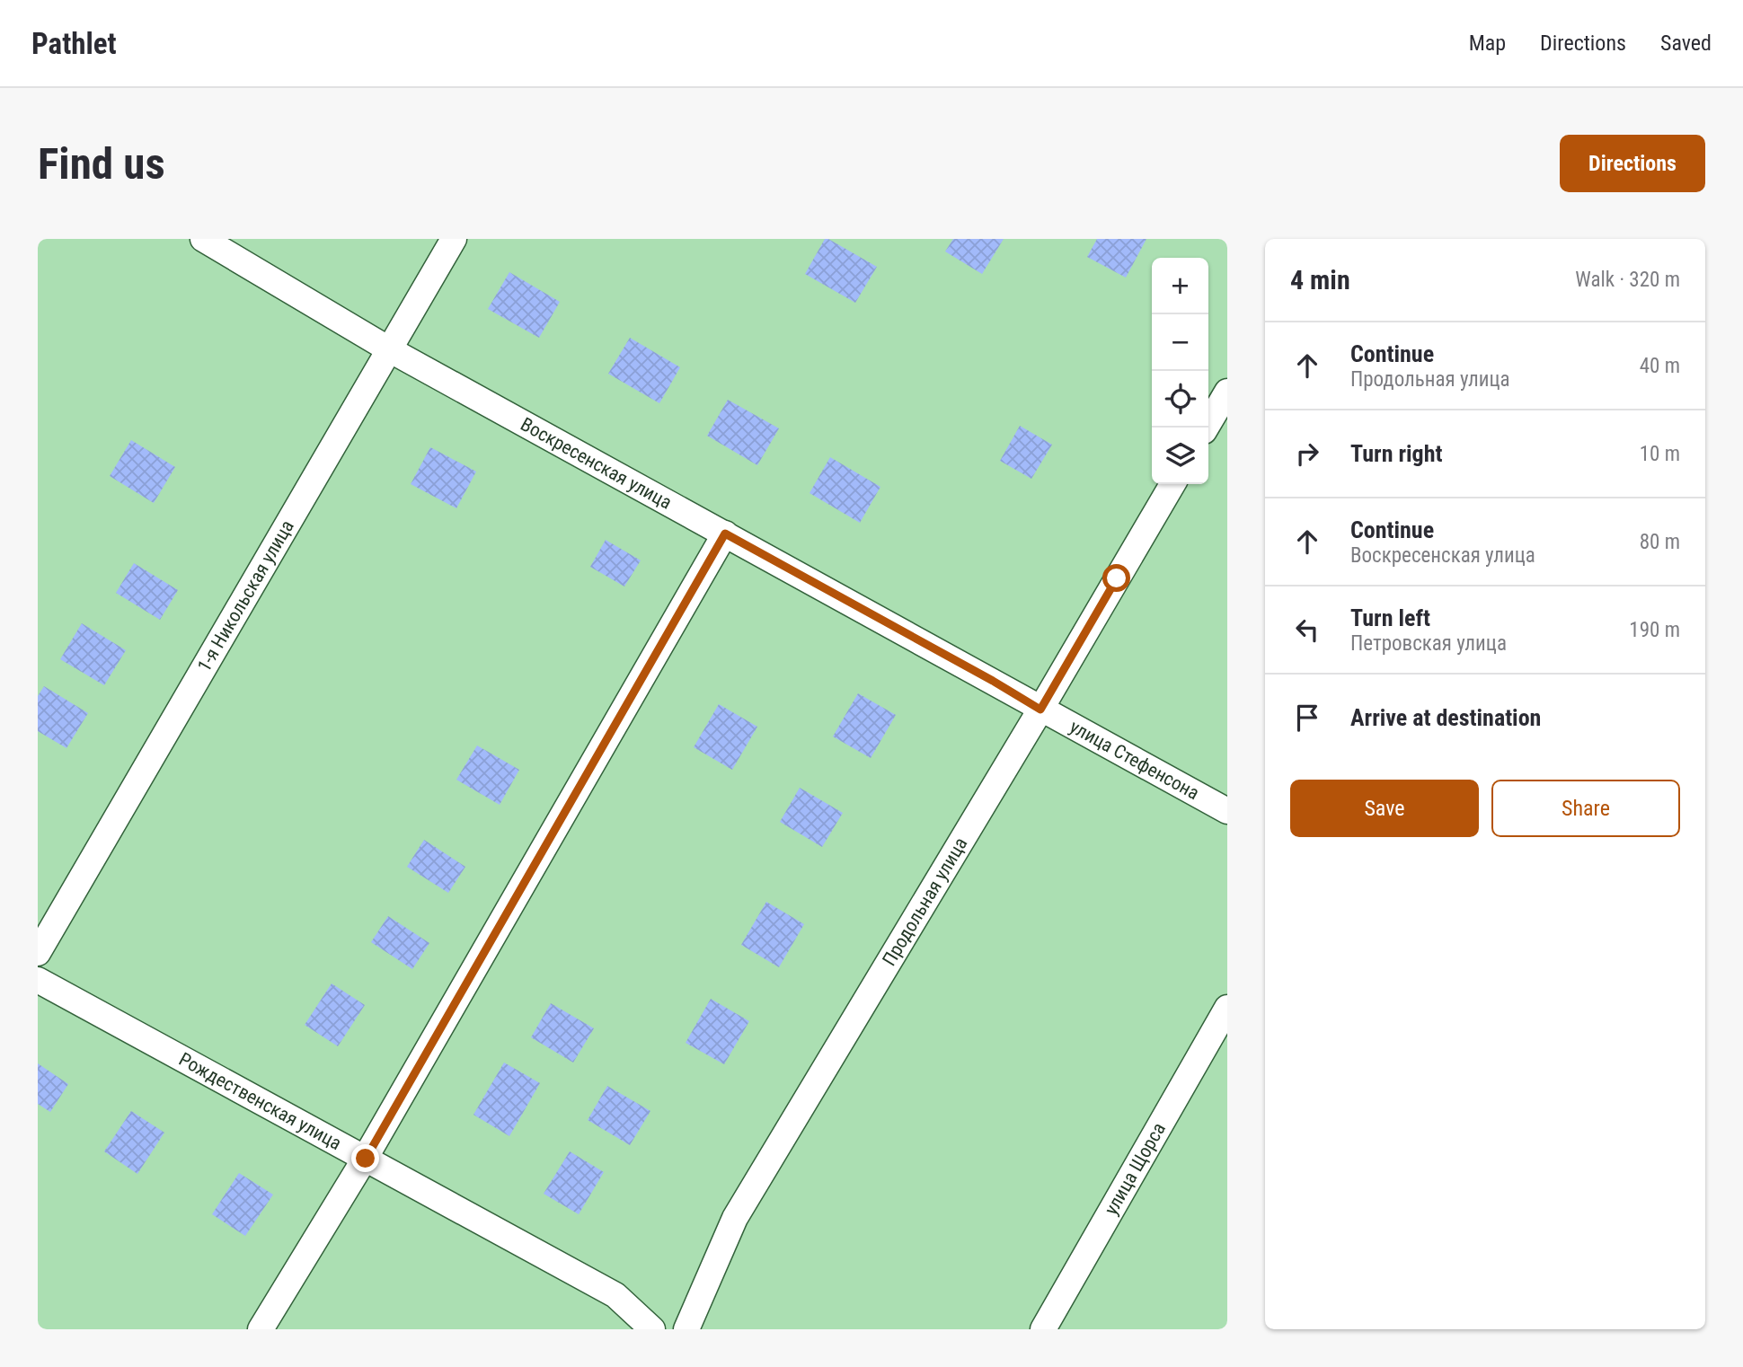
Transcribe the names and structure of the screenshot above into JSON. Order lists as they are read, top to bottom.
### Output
{
  "streets": {
    "street": [
      "Воскресенская улица",
      "1-я Никольская улица",
      "улица Стефенсона",
      "Продольная улица",
      "Рождественская улица",
      "улица Щорса"
    ]
  },
  "crossings": [
    ["Воскресенская улица", "1-я Никольская улица"],
    ["Воскресенская улица", "улица Стефенсона"],
    ["улица Стефенсона", "Продольная улица"]
  ],
  "page": {
    "header": "Pathlet",
    "nav": ["Map", "Directions", "Saved"],
    "buttons": [
      "Directions",
      ["Save", "Share"]
    ],
    "title": "Find us",
    "heading": ["4 min", "Walk · 320 m"],
    "map_buttons": ["+", "−"],
    "list": [
      ["Continue", "Продольная улица", "40 m"],
      ["Turn right", "10 m"],
      ["Continue", "Воскресенская улица", "80 m"],
      ["Turn left", "Петровская улица", "190 m"],
      "Arrive at destination"
    ]
  }
}
